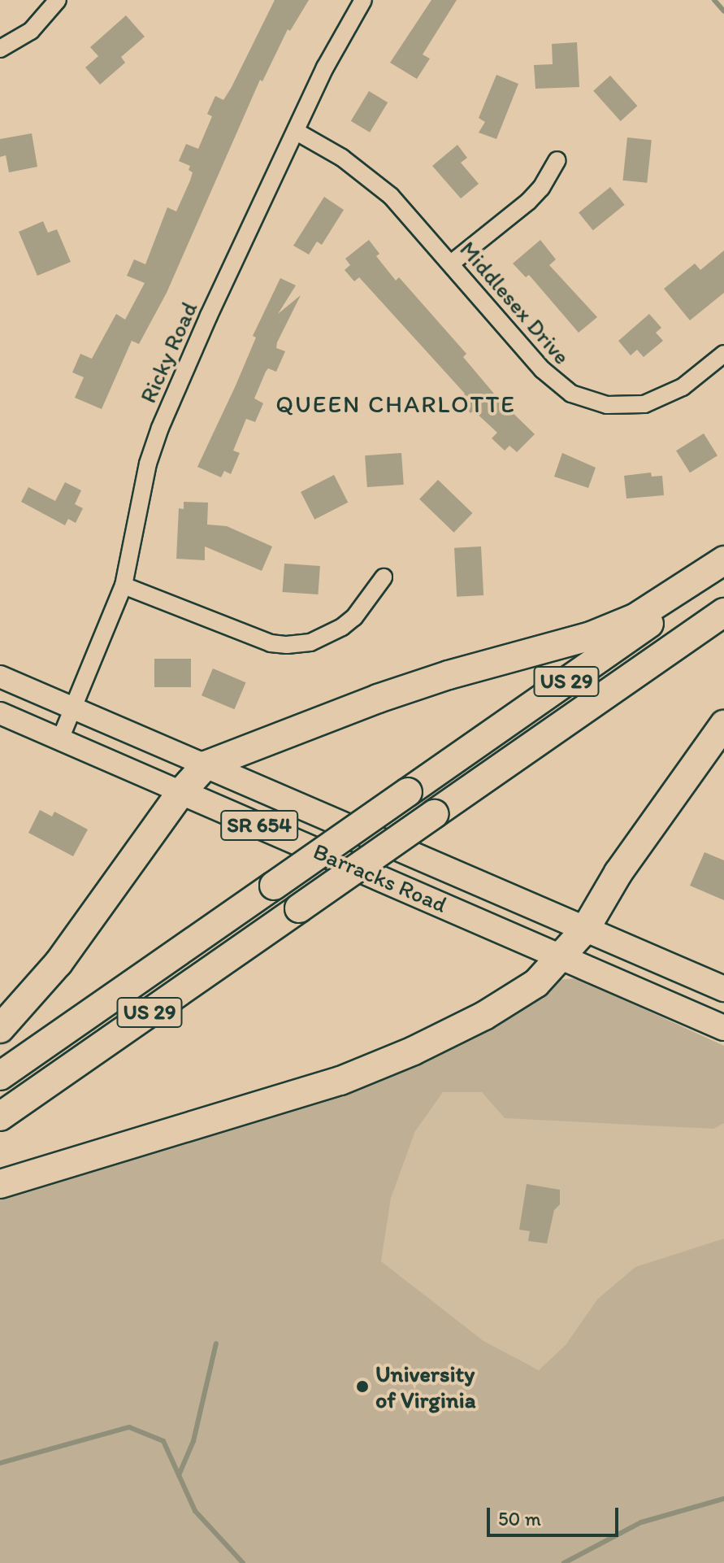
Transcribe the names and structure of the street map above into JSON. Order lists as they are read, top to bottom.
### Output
{
  "streets": {
    "highway": ["US 29"],
    "main road": ["SR 654", "Barracks Road"],
    "street": ["Middlesex Drive", "Ricky Road"]
  },
  "crossings": [
    ["Middlesex Drive", "Ricky Road"],
    ["Ricky Road", "Barracks Road"]
  ],
  "districts": ["QUEEN CHARLOTTE"],
  "places": ["University of Virginia"],
  "scale_bar": "50 m"
}
